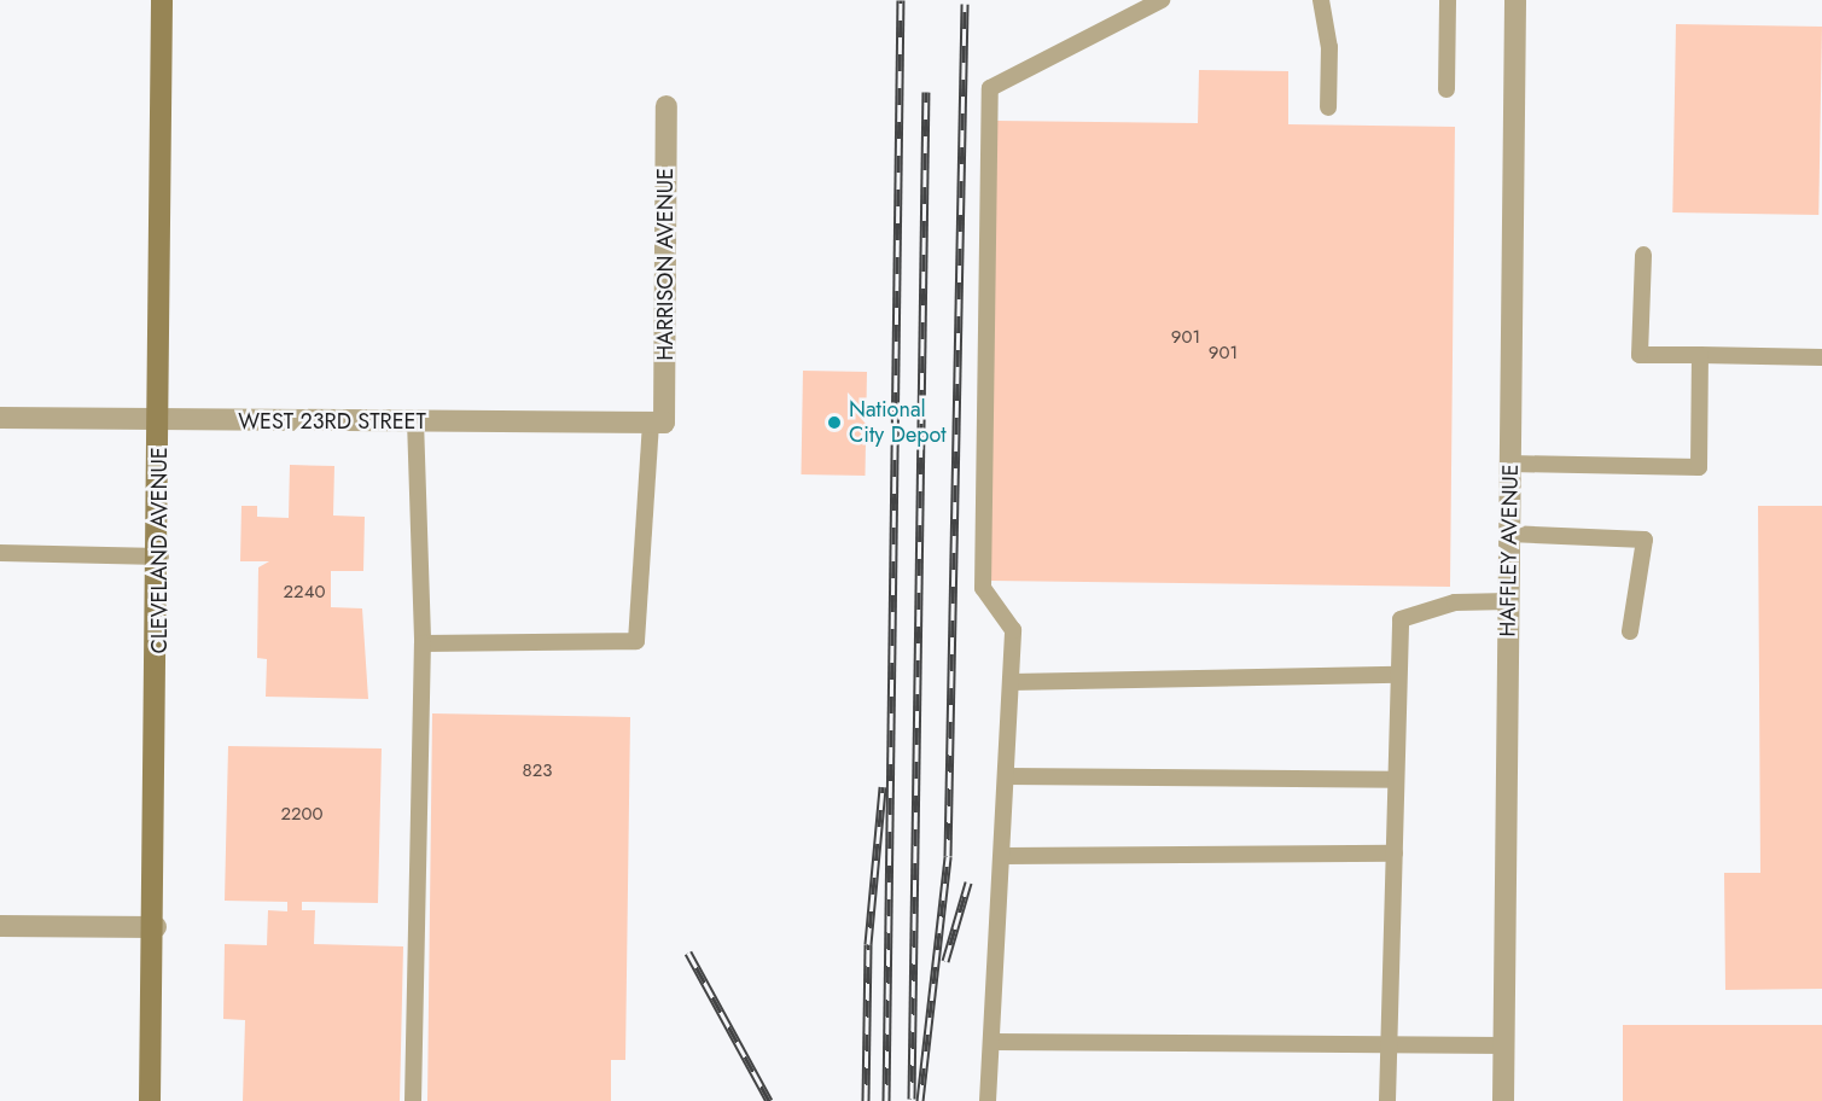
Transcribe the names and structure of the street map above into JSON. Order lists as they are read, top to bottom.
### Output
{
  "streets": {
    "main road": ["CLEVELAND AVENUE"],
    "street": ["HARRISON AVENUE", "WEST 23RD STREET", "HAFFLEY AVENUE"]
  },
  "crossings": [
    ["HARRISON AVENUE", "WEST 23RD STREET"],
    ["WEST 23RD STREET", "CLEVELAND AVENUE"]
  ],
  "places": ["National City Depot"],
  "house_numbers": [
    "901",
    "901",
    "2240",
    "823",
    "2200"
  ]
}
